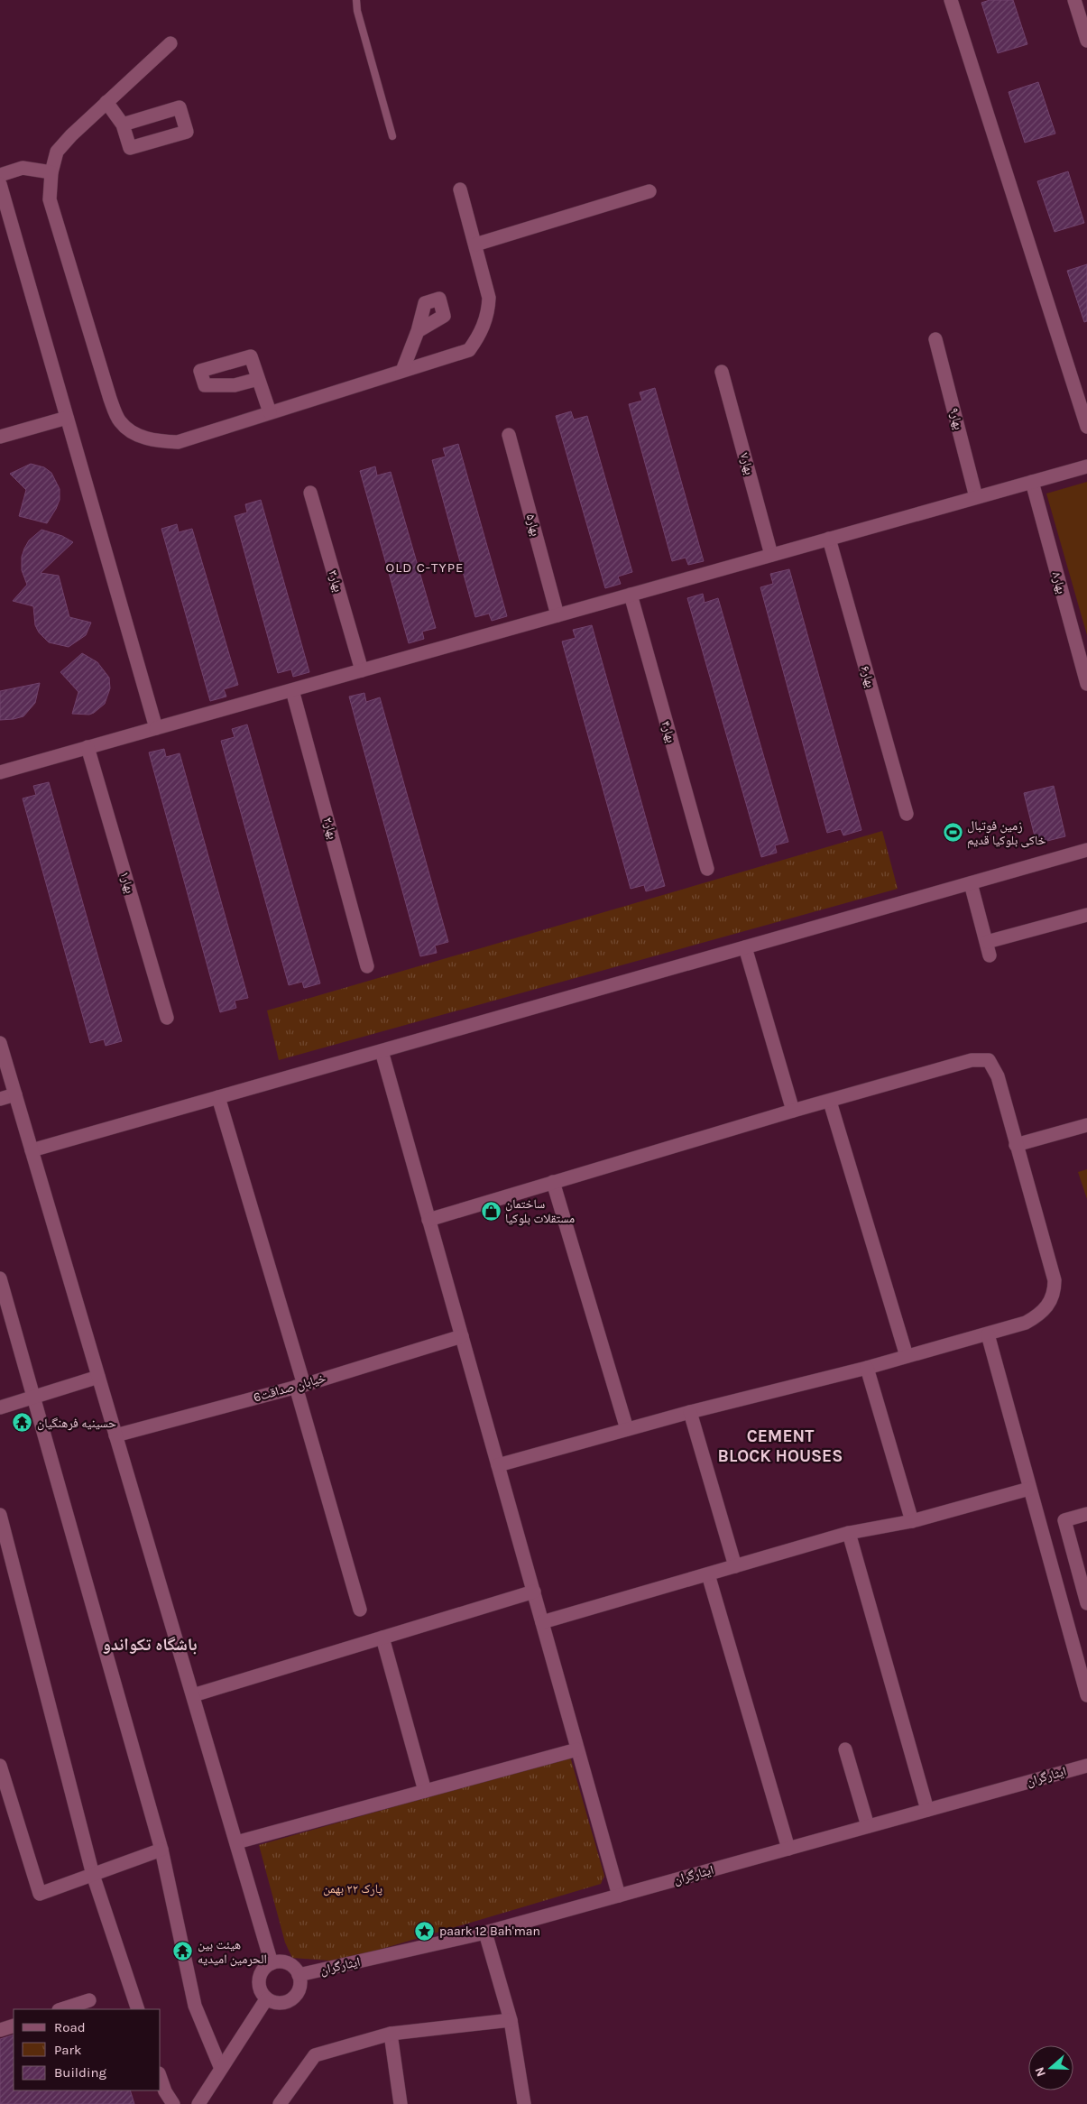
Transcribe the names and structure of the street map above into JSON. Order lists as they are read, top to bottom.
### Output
{
  "streets": {
    "street": [
      "بهار۹",
      "بهار۷",
      "بهار۵",
      "بهار۳",
      "بهار۸",
      "بهار۶",
      "بهار۴",
      "بهار۲",
      "بهار۱",
      "خیابان صداقت6",
      "ایثارگران"
    ]
  },
  "districts": ["OLD C-TYPE", "CEMENT BLOCK HOUSES", "باشگاه تکواندو"],
  "parks": ["پارک ۲۲ بهمن"],
  "places": {
    "sports": ["زمین فوتبال خاکی بلوکیا قدیم"],
    "shop": ["ساختمان مستقلات بلوکیا"],
    "temple": ["حسینیه فرهنگیان", "هیئت بین الحرمین امیدیه"],
    "place": ["paark 12 Bah'man"]
  },
  "legend": ["Road", "Park", "Building"],
  "north": "left"
}
